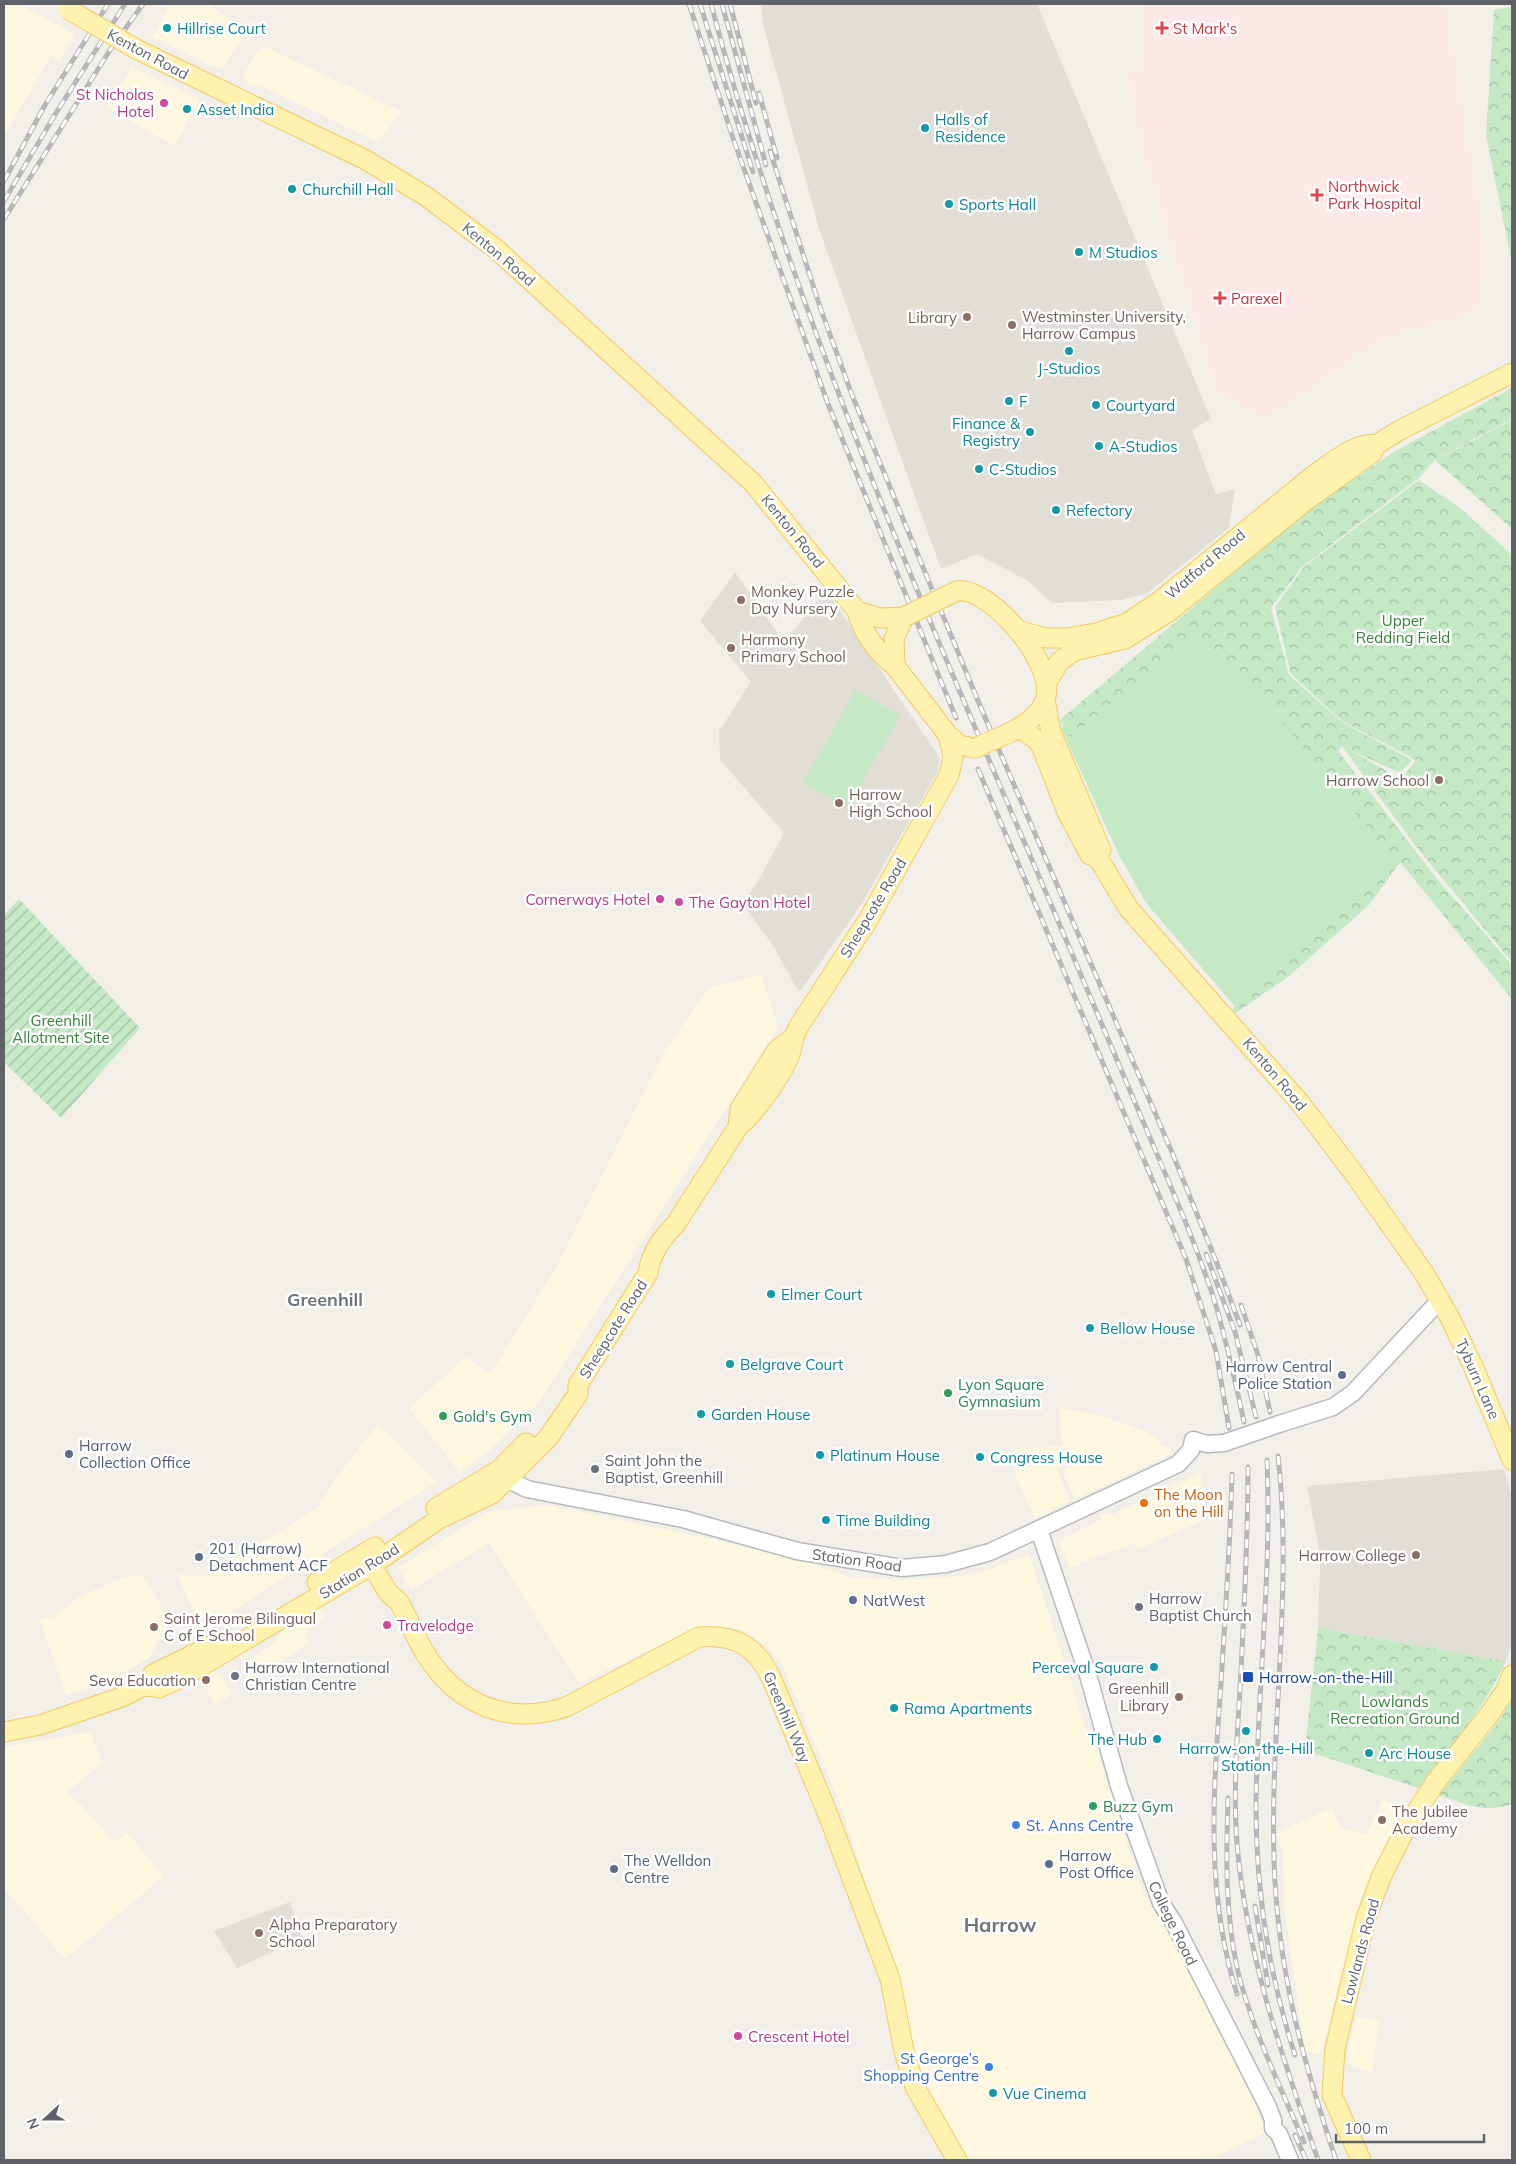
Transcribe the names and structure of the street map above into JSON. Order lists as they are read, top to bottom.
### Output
{
  "streets": {
    "main road": [
      "Kenton Road",
      "Watford Road",
      "Sheepcote Road",
      "Tyburn Lane",
      "Station Road",
      "Greenhill Way",
      "College Road",
      "Lowlands Road"
    ]
  },
  "crossings": [
    ["Kenton Road", "Watford Road"],
    ["Kenton Road", "Sheepcote Road"],
    ["Kenton Road", "Tyburn Lane"],
    ["Kenton Road", "Station Road"],
    ["Watford Road", "Sheepcote Road"],
    ["Sheepcote Road", "Station Road"],
    ["Tyburn Lane", "Station Road"],
    ["Station Road", "Greenhill Way"],
    ["Station Road", "College Road"]
  ],
  "districts": ["Greenhill", "Harrow"],
  "parks": ["Upper Redding Field", "Greenhill Allotment Site", "Lowlands Recreation Ground"],
  "places": {
    "other": [
      "Hillrise Court",
      "St Nicholas Hotel",
      "Asset India",
      "Halls of Residence",
      "Churchill Hall",
      "Sports Hall",
      "M Studios",
      "Library",
      "Westminster University, Harrow Campus",
      "J-Studios",
      "F",
      "Courtyard",
      "Finance & Registry",
      "A-Studios",
      "C-Studios",
      "Refectory",
      "Monkey Puzzle Day Nursery",
      "Harmony Primary School",
      "Harrow School",
      "Harrow High School",
      "Cornerways Hotel",
      "The Gayton Hotel",
      "Elmer Court",
      "Bellow House",
      "Belgrave Court",
      "Harrow Central Police Station",
      "Lyon Square Gymnasium",
      "Garden House",
      "Gold's Gym",
      "Harrow Collection Office",
      "Platinum House",
      "Congress House",
      "Saint John the Baptist, Greenhill",
      "The Moon on the Hill",
      "Time Building",
      "Harrow College",
      "201 (Harrow) Detachment ACF",
      "NatWest",
      "Harrow Baptist Church",
      "Travelodge",
      "Saint Jerome Bilingual C of E School",
      "Perceval Square",
      "Harrow International Christian Centre",
      "Seva Education",
      "Greenhill Library",
      "Rama Apartments",
      "Harrow-on-the-Hill Station",
      "The Hub",
      "Arc House",
      "Buzz Gym",
      "The Jubilee Academy",
      "St. Anns Centre",
      "Harrow Post Office",
      "The Welldon Centre",
      "Alpha Preparatory School",
      "Crescent Hotel",
      "St George’s Shopping Centre",
      "Vue Cinema"
    ],
    "health": ["St Mark's", "Northwick Park Hospital", "Parexel"],
    "transit": ["Harrow-on-the-Hill"]
  },
  "scale_bar": "100 m",
  "north": "left"
}
